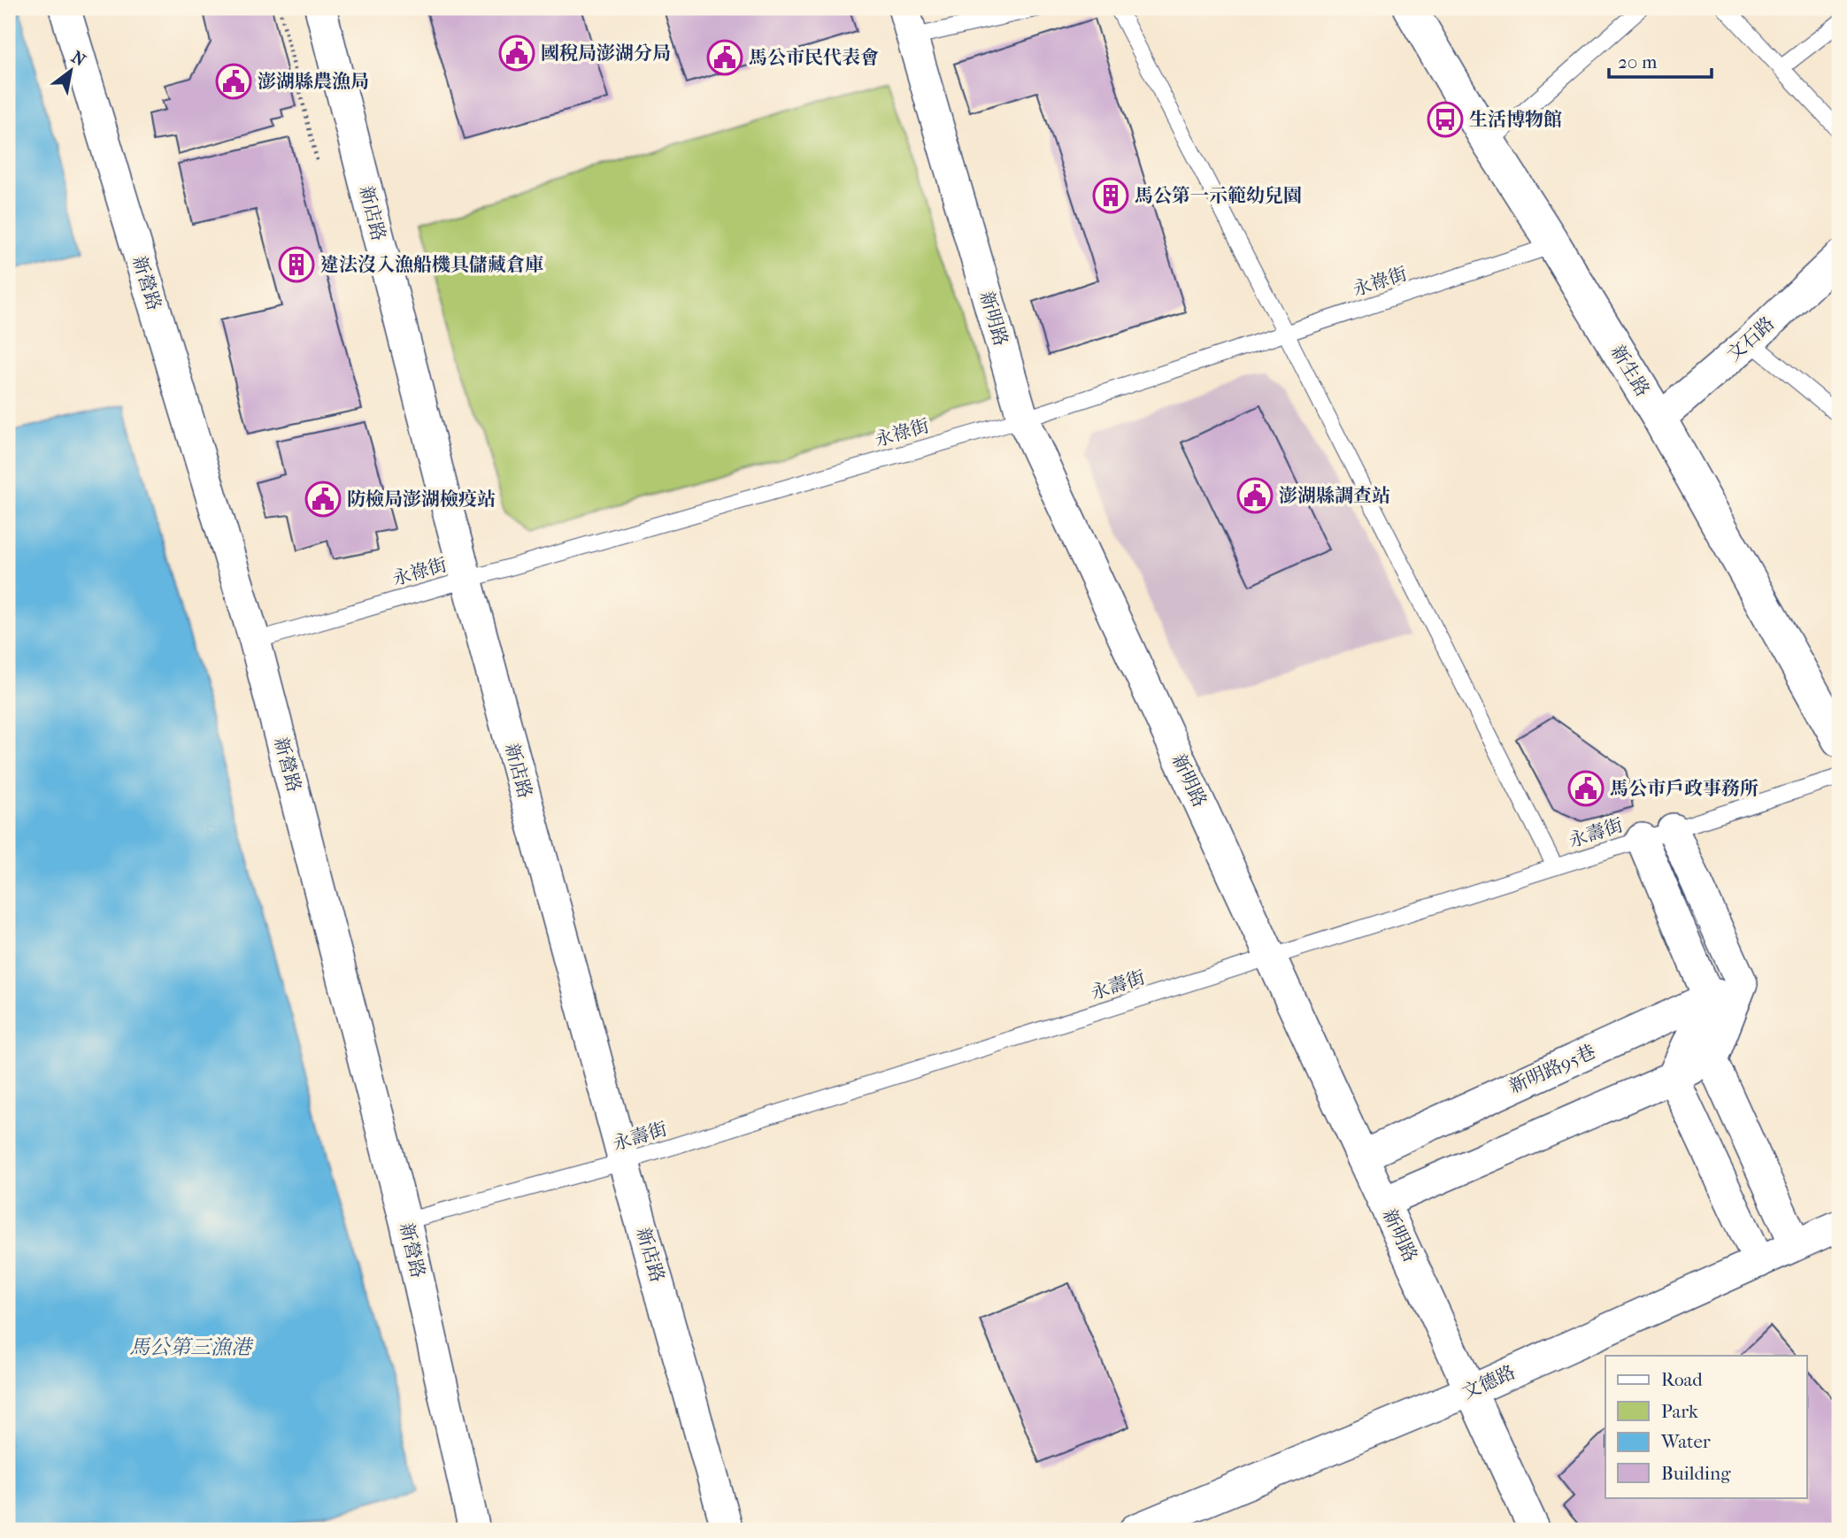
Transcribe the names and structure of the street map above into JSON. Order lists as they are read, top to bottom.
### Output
{
  "streets": {
    "main road": ["新生路"],
    "street": [
      "新店路",
      "新營路",
      "新明路",
      "文石路",
      "新明路95巷",
      "文德路"
    ],
    "lane": ["永祿街", "永壽街"]
  },
  "crossings": [
    ["新店路", "永祿街"],
    ["新店路", "永壽街"],
    ["永祿街", "新營路"],
    ["永祿街", "新明路"],
    ["永祿街", "新生路"],
    ["新營路", "永壽街"],
    ["新明路", "永壽街"],
    ["新明路", "新明路95巷"],
    ["新明路", "文德路"],
    ["文石路", "新生路"]
  ],
  "water": ["馬公第三漁港"],
  "places": {
    "public building": [
      "國稅局澎湖分局",
      "馬公市民代表會",
      "澎湖縣農漁局",
      "澎湖縣調查站",
      "防檢局澎湖檢疫站",
      "馬公市戶政事務所"
    ],
    "bus stop": ["生活博物館"],
    "building": ["馬公第一示範幼兒園", "違法沒入漁船機具儲藏倉庫"]
  },
  "legend": [
    "Road",
    "Park",
    "Water",
    "Building"
  ],
  "scale_bar": "20 m",
  "north": "top right"
}
